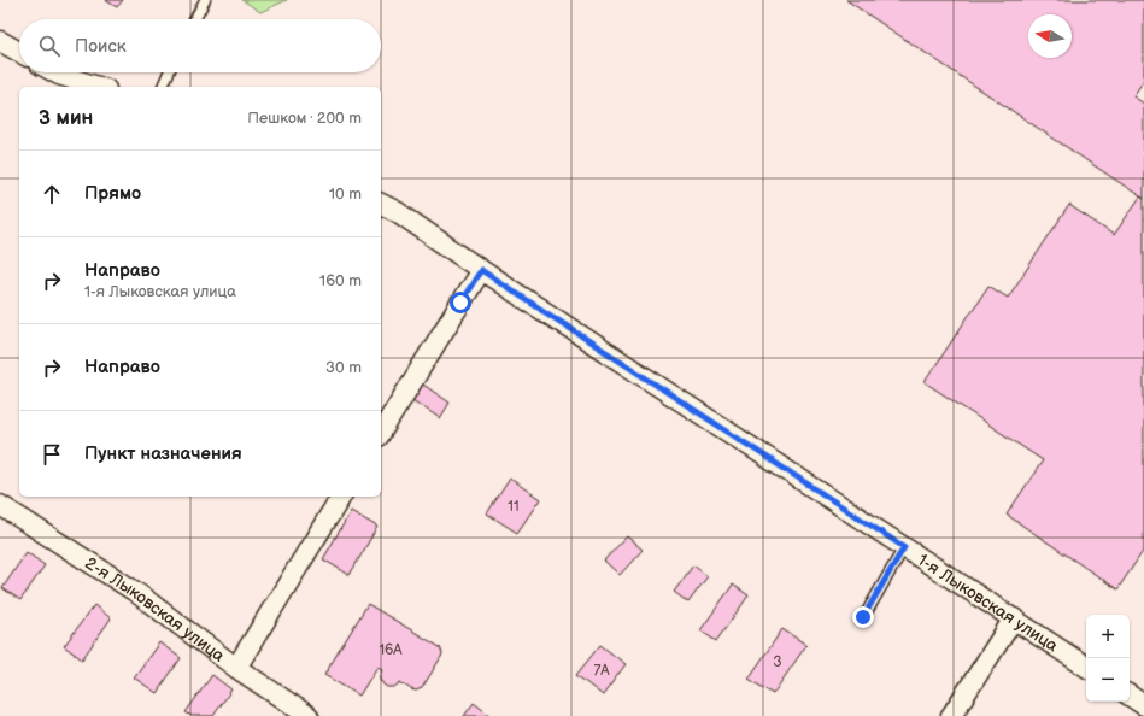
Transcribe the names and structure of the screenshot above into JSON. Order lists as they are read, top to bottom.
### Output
{
  "streets": {
    "street": ["1-я Лыковская улица", "2-я Лыковская улица"]
  },
  "house_numbers": [
    "11",
    "16А",
    "3",
    "7А"
  ],
  "north": "left",
  "page": {
    "search": "Поиск",
    "heading": ["3 мин", "Пешком · 200 m"],
    "list": [
      ["Прямо", "10 m"],
      ["Направо", "1-я Лыковская улица", "160 m"],
      ["Направо", "30 m"],
      "Пункт назначения"
    ],
    "map_buttons": ["+", "−"]
  }
}
